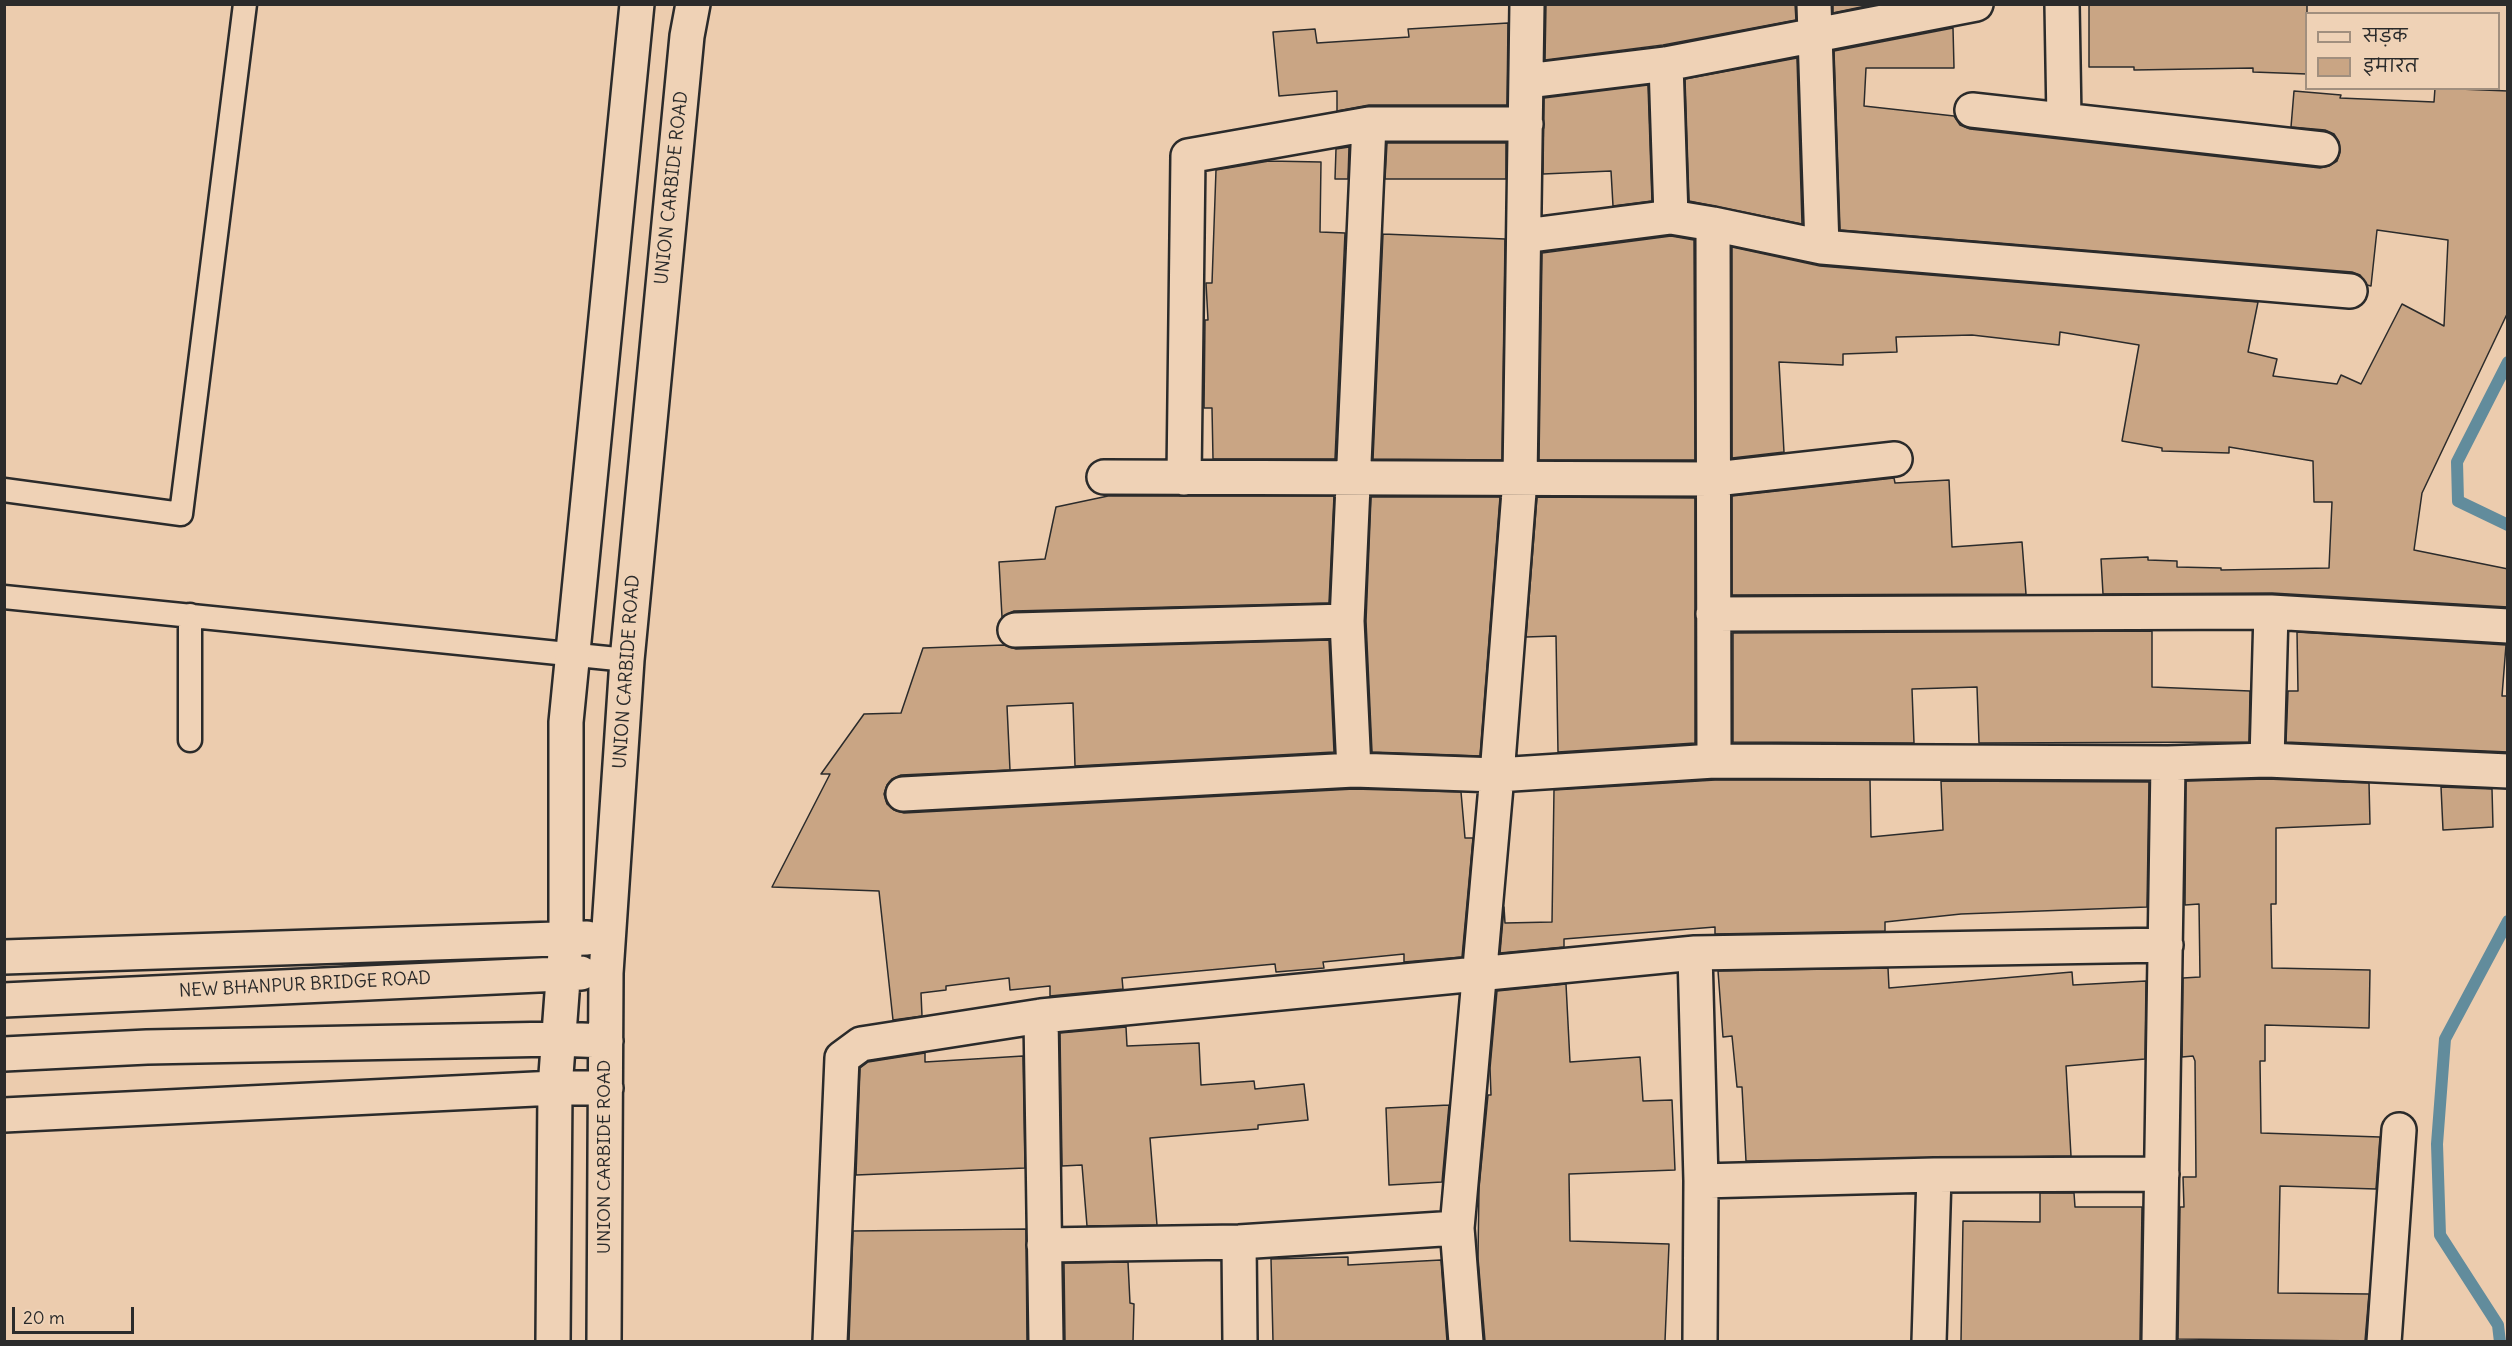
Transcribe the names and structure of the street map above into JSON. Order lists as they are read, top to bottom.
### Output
{
  "streets": {
    "street": ["UNION CARBIDE ROAD", "NEW BHANPUR BRIDGE ROAD"]
  },
  "crossings": [
    ["UNION CARBIDE ROAD", "NEW BHANPUR BRIDGE ROAD"]
  ],
  "legend": ["सड़क", "इमारत"],
  "scale_bar": "20 m"
}
